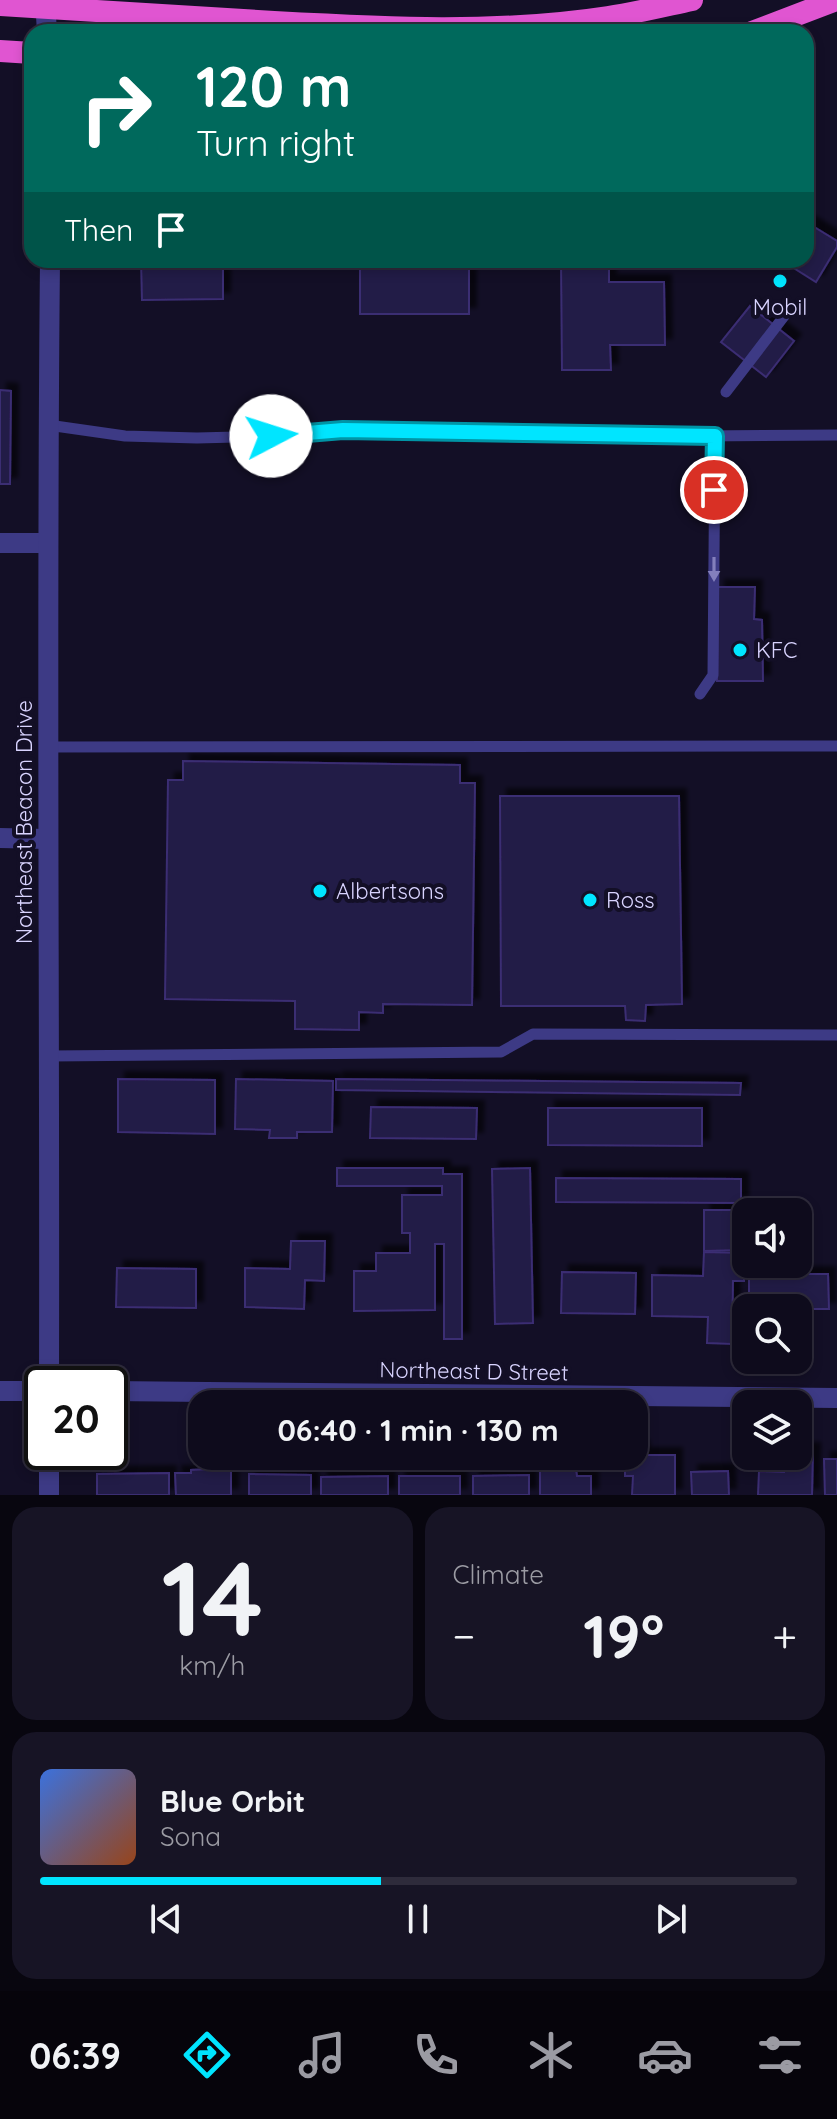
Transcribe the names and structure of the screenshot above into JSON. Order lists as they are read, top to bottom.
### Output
{
  "streets": {
    "street": ["Northeast Beacon Drive", "Northeast D Street"]
  },
  "places": [
    "Mobil",
    "KFC",
    "Albertsons",
    "Ross"
  ],
  "page": {
    "turn": ["120 m", "Turn right"],
    "then": "Then",
    "limit": "20",
    "trip": "06:40 · 1 min · 130 m",
    "tile": [
      ["14", "km/h"],
      "Climate"
    ],
    "heat": ["−", "19°", "+"],
    "song": ["Blue Orbit", "Sona"],
    "tabs": "06:39"
  }
}
